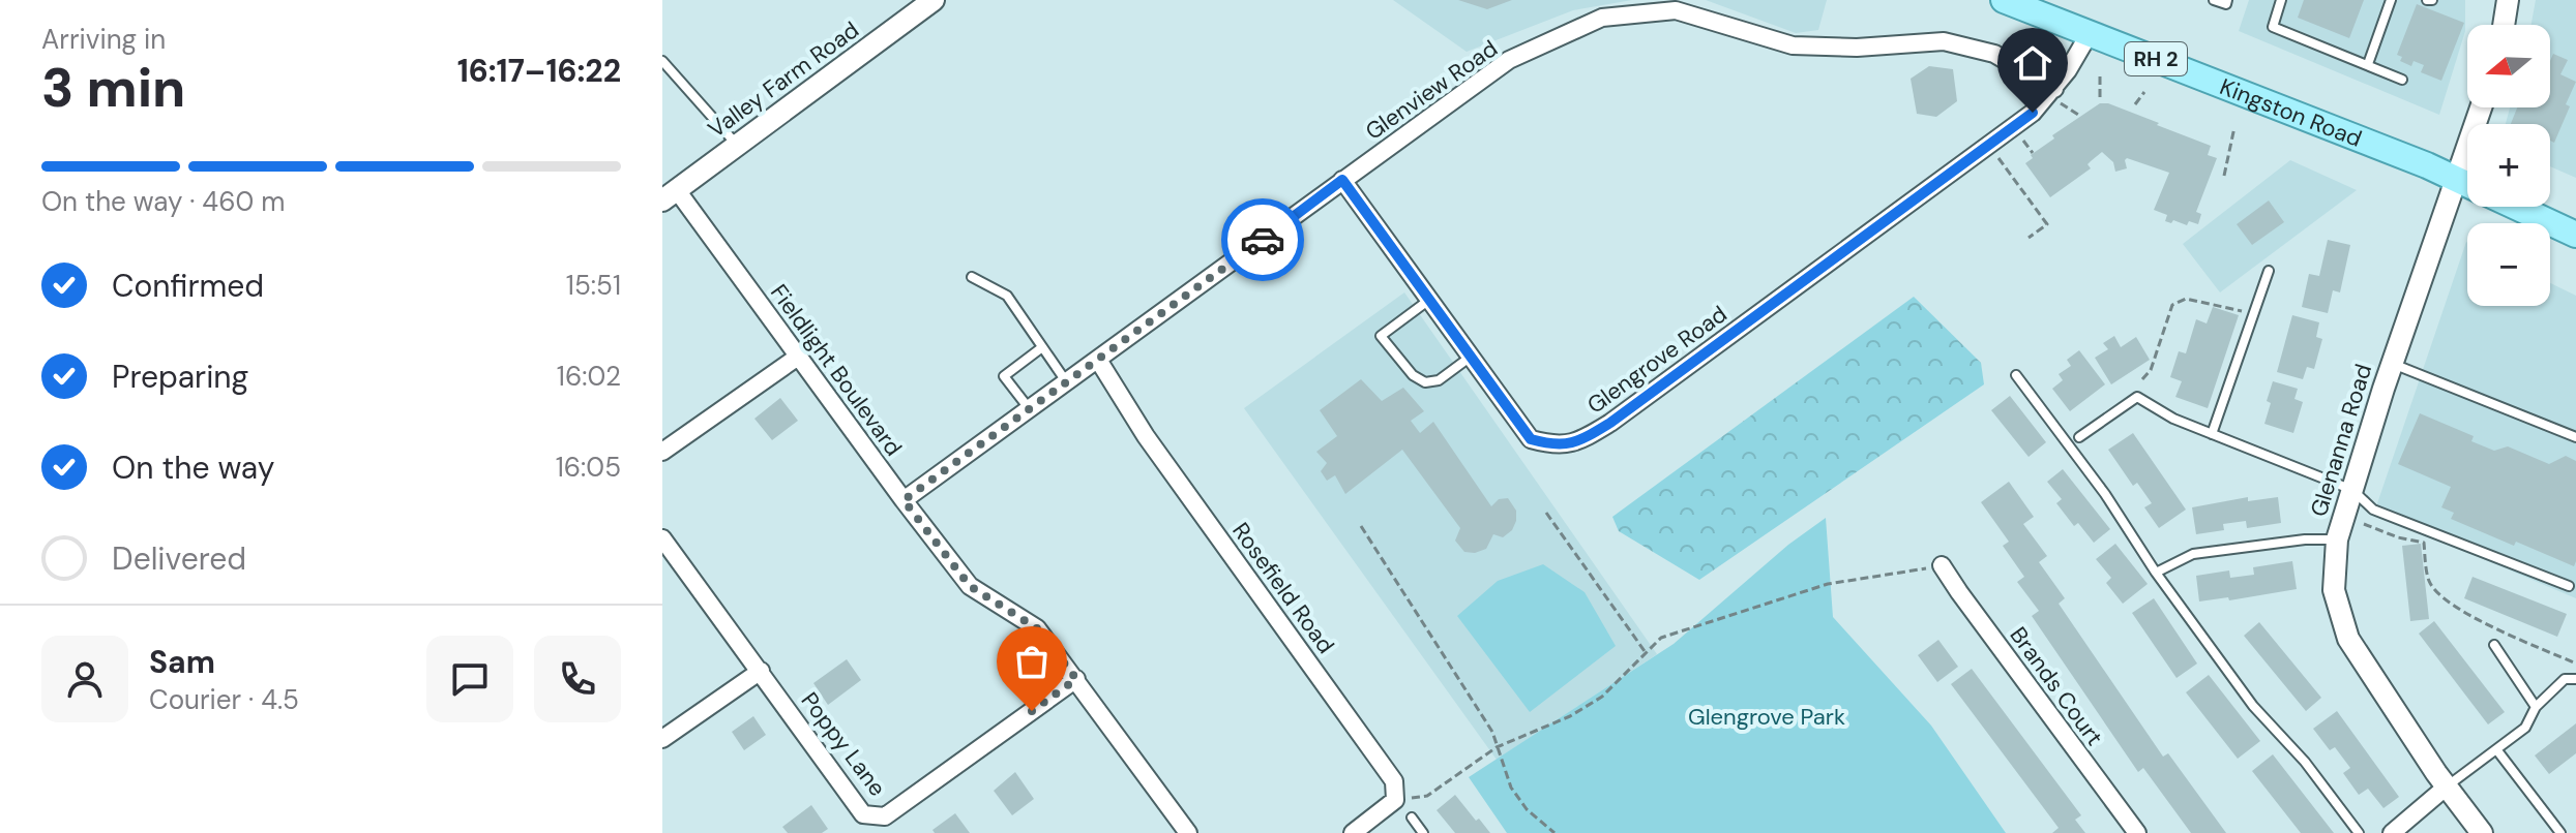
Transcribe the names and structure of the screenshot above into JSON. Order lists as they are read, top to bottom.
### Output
{
  "streets": {
    "main road": ["RH 2", "Kingston Road"],
    "street": [
      "Valley Farm Road",
      "Glenview Road",
      "Glengrove Road",
      "Fieldlight Boulevard",
      "Glenanna Road",
      "Rosefield Road",
      "Brands Court",
      "Poppy Lane"
    ]
  },
  "crossings": [
    ["Valley Farm Road", "Fieldlight Boulevard"],
    ["Glenview Road", "Glengrove Road"],
    ["Glenview Road", "Fieldlight Boulevard"],
    ["Glenview Road", "Rosefield Road"],
    ["Kingston Road", "Glenanna Road"],
    ["Fieldlight Boulevard", "Poppy Lane"]
  ],
  "parks": ["Glengrove Park"],
  "north": "left",
  "page": {
    "heading": ["3 min", "Arriving in", "16:17–16:22"],
    "panel": ["Sam", "Courier · 4.5"],
    "map_buttons": ["+", "−"],
    "bar": "On the way · 460 m",
    "list": [
      ["Confirmed", "15:51"],
      ["Preparing", "16:02"],
      ["On the way", "16:05"],
      "Delivered"
    ]
  }
}
